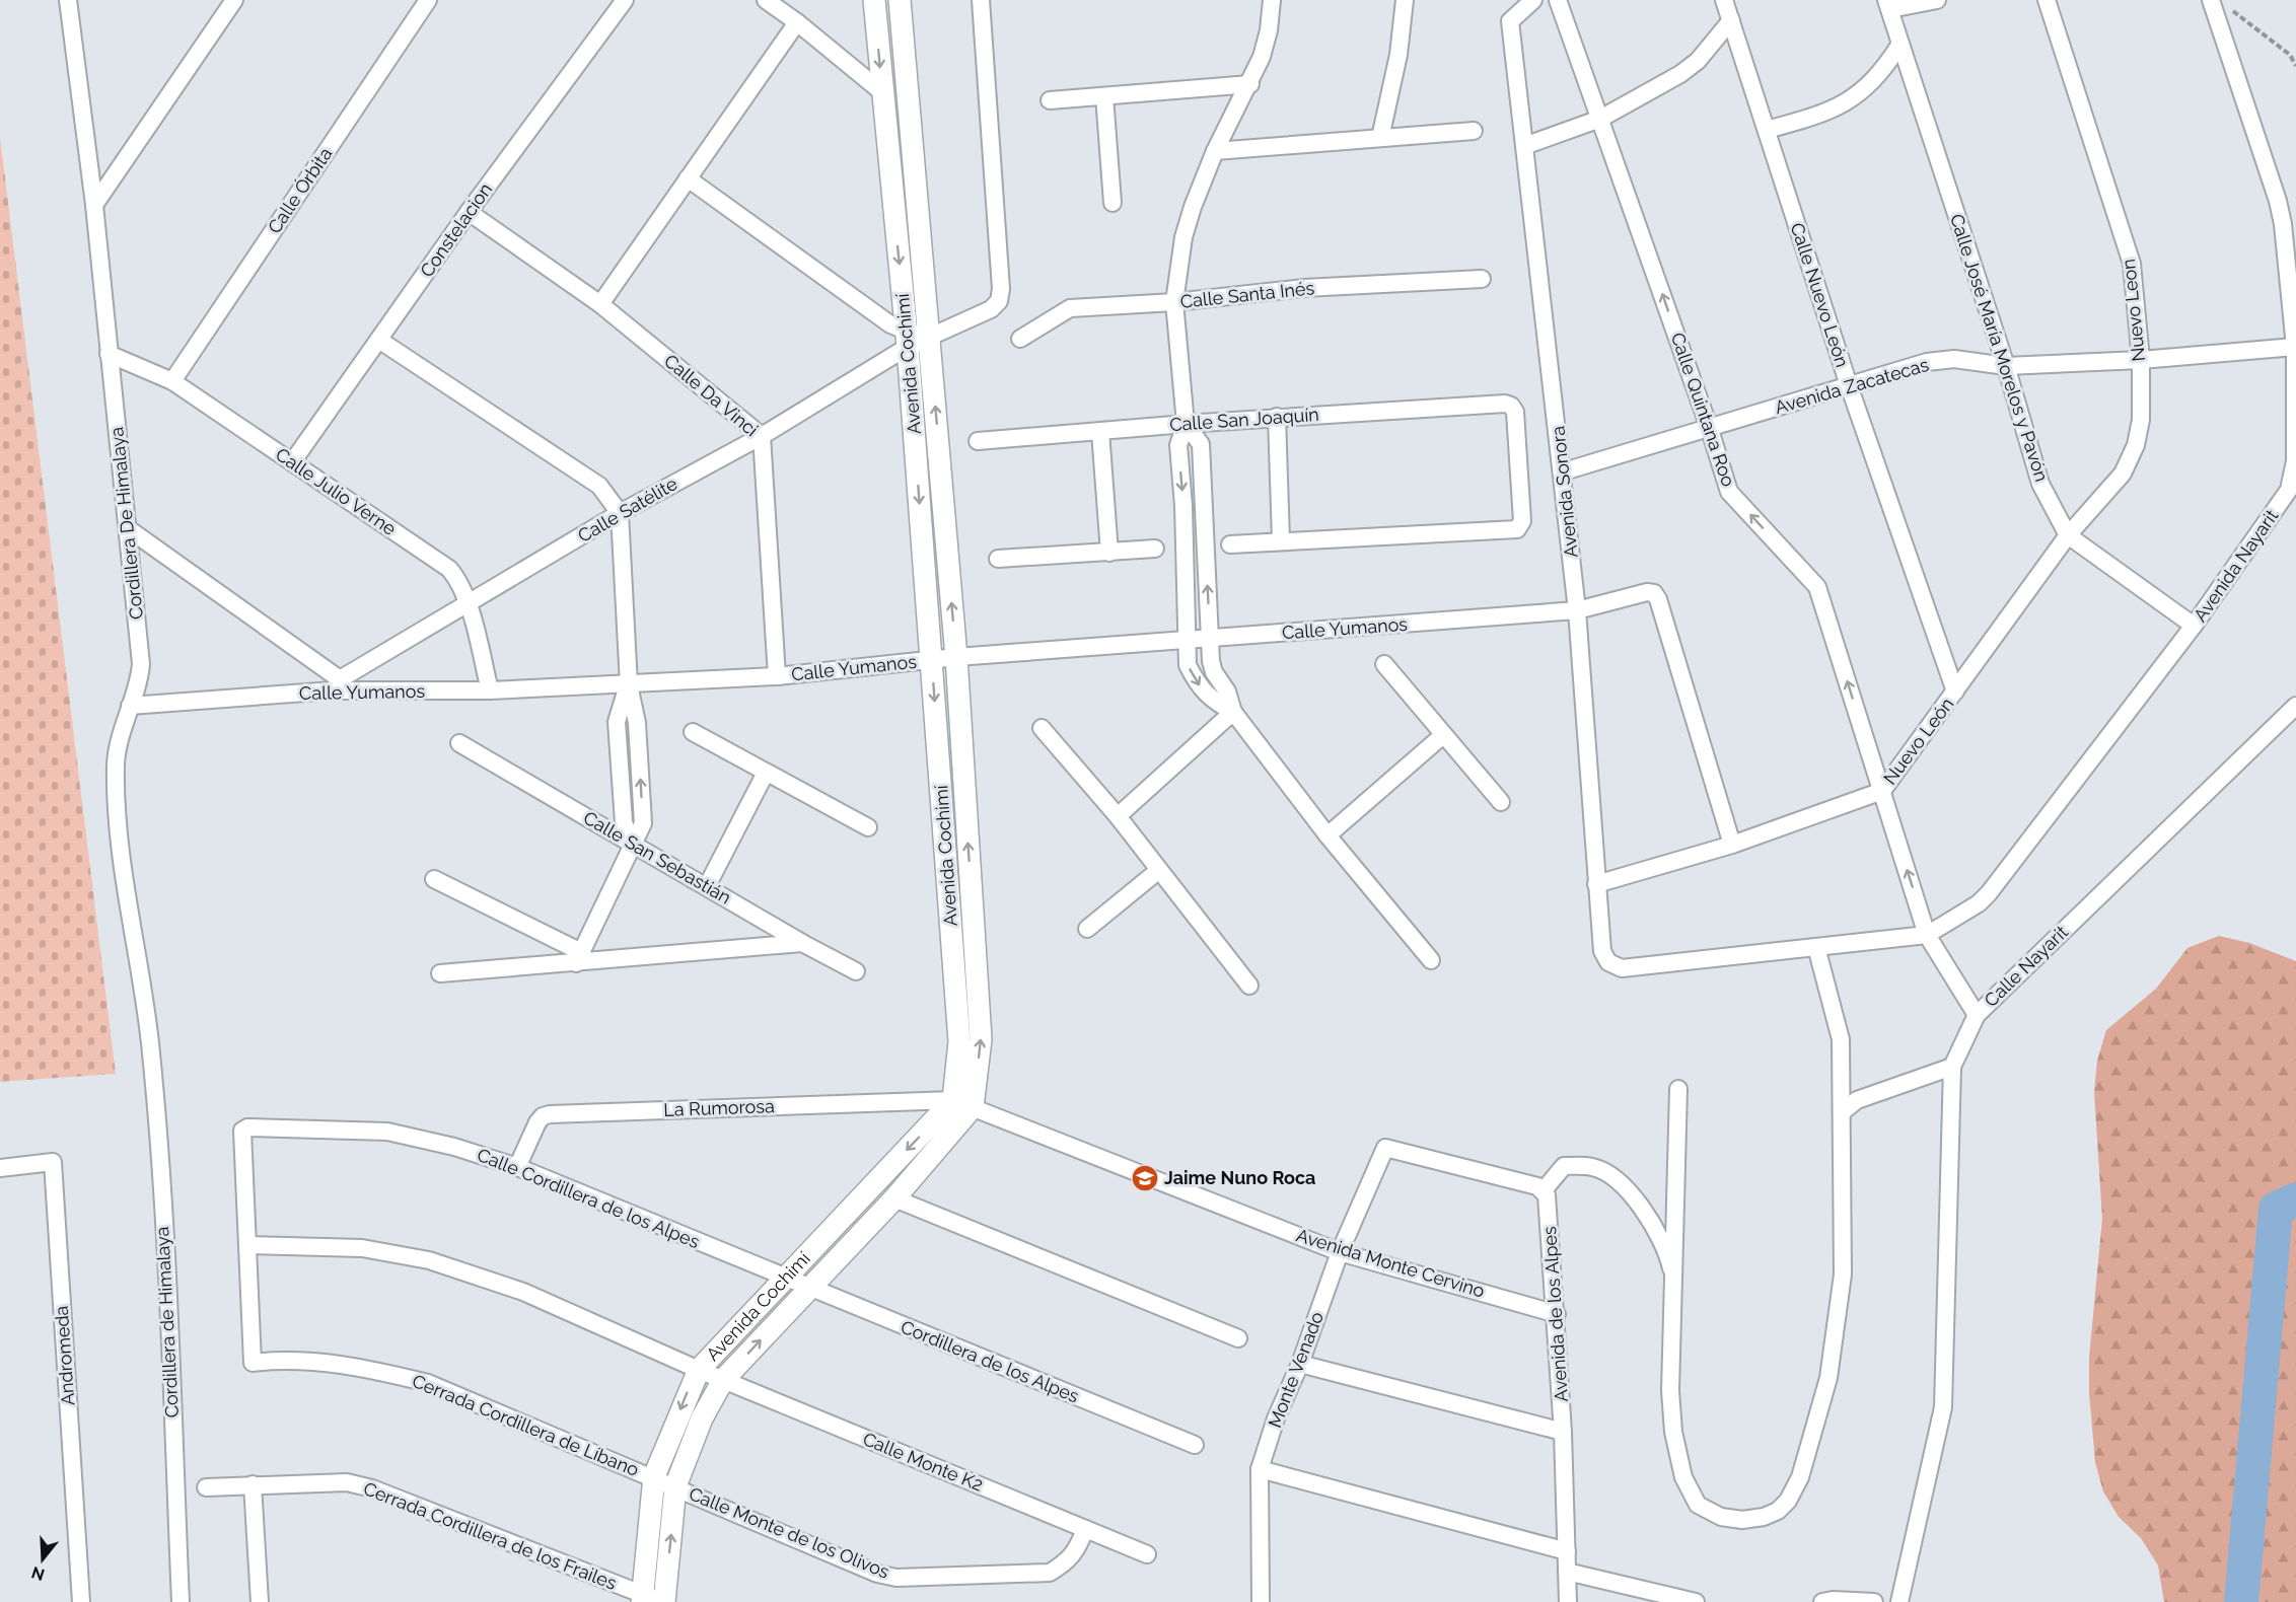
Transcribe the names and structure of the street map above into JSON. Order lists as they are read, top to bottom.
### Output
{
  "streets": {
    "street": [
      "Calle Órbita",
      "Constelacion",
      "Calle Santa Inés",
      "Calle Nuevo León",
      "Nuevo Leon",
      "Calle José María Morelos y Pavón",
      "Avenida Cochimí",
      "Avenida Zacatecas",
      "Calle Da Vinci",
      "Calle Quintana Roo",
      "Calle San Joaquín",
      "Calle Julio Verne",
      "Avenida Sonora",
      "Calle Satélite",
      "Cordillera De Himalaya",
      "Avenida Nayarit",
      "Calle Yumanos",
      "Nuevo León",
      "Calle San Sebastián",
      "Calle Nayarit",
      "La Rumorosa",
      "Calle Cordillera de los Alpes",
      "Avenida Monte Cervino",
      "Avenida de los Alpes",
      "Cordillera de Himalaya",
      "Andromeda",
      "Cordillera de los Alpes",
      "Monte Venado",
      "Cerrada Cordillera de Líbano",
      "Calle Monte K2",
      "Calle Monte de los Olivos",
      "Cerrada Cordillera de los Frailes"
    ]
  },
  "crossings": [
    ["Calle Órbita", "Calle Julio Verne"],
    ["Constelacion", "Calle Da Vinci"],
    ["Constelacion", "Calle Julio Verne"],
    ["Calle Nuevo León", "Avenida Zacatecas"],
    ["Calle Nuevo León", "Nuevo León"],
    ["Nuevo Leon", "Calle José María Morelos y Pavón"],
    ["Nuevo Leon", "Avenida Zacatecas"],
    ["Nuevo Leon", "Nuevo León"],
    ["Calle José María Morelos y Pavón", "Avenida Zacatecas"],
    ["Calle José María Morelos y Pavón", "Avenida Nayarit"],
    ["Calle José María Morelos y Pavón", "Nuevo León"],
    ["Avenida Cochimí", "Calle Satélite"],
    ["Avenida Cochimí", "Calle Yumanos"],
    ["Avenida Cochimí", "La Rumorosa"],
    ["Avenida Cochimí", "Calle Cordillera de los Alpes"],
    ["Avenida Cochimí", "Avenida Monte Cervino"],
    ["Avenida Cochimí", "Cordillera de los Alpes"],
    ["Avenida Cochimí", "Cerrada Cordillera de Líbano"],
    ["Avenida Cochimí", "Calle Monte K2"],
    ["Avenida Cochimí", "Calle Monte de los Olivos"],
    ["Avenida Cochimí", "Cerrada Cordillera de los Frailes"],
    ["Avenida Zacatecas", "Calle Quintana Roo"],
    ["Avenida Zacatecas", "Avenida Sonora"],
    ["Avenida Zacatecas", "Avenida Nayarit"],
    ["Calle Da Vinci", "Calle Satélite"],
    ["Calle Da Vinci", "Calle Yumanos"],
    ["Calle Quintana Roo", "Avenida Nayarit"],
    ["Calle Quintana Roo", "Nuevo León"],
    ["Calle Quintana Roo", "Calle Nayarit"],
    ["Calle Julio Verne", "Calle Satélite"],
    ["Calle Julio Verne", "Cordillera De Himalaya"],
    ["Calle Julio Verne", "Calle Yumanos"],
    ["Avenida Sonora", "Calle Yumanos"],
    ["Avenida Sonora", "Nuevo León"],
    ["Calle Satélite", "Calle Yumanos"],
    ["Cordillera De Himalaya", "Calle Yumanos"],
    ["Cordillera De Himalaya", "Cordillera de Himalaya"],
    ["Avenida Nayarit", "Calle Nayarit"],
    ["Calle Yumanos", "Nuevo León"],
    ["La Rumorosa", "Calle Cordillera de los Alpes"],
    ["La Rumorosa", "Avenida Monte Cervino"],
    ["Calle Cordillera de los Alpes", "Cordillera de los Alpes"],
    ["Calle Cordillera de los Alpes", "Cerrada Cordillera de Líbano"],
    ["Calle Cordillera de los Alpes", "Calle Monte K2"],
    ["Avenida Monte Cervino", "Avenida de los Alpes"],
    ["Avenida Monte Cervino", "Monte Venado"],
    ["Avenida de los Alpes", "Monte Venado"],
    ["Cerrada Cordillera de Líbano", "Calle Monte K2"],
    ["Cerrada Cordillera de Líbano", "Calle Monte de los Olivos"],
    ["Calle Monte K2", "Calle Monte de los Olivos"]
  ],
  "one_way": ["Calle Quintana Roo"],
  "places": {
    "school or university": ["Jaime Nuno Roca"]
  },
  "north": "bottom"
}
